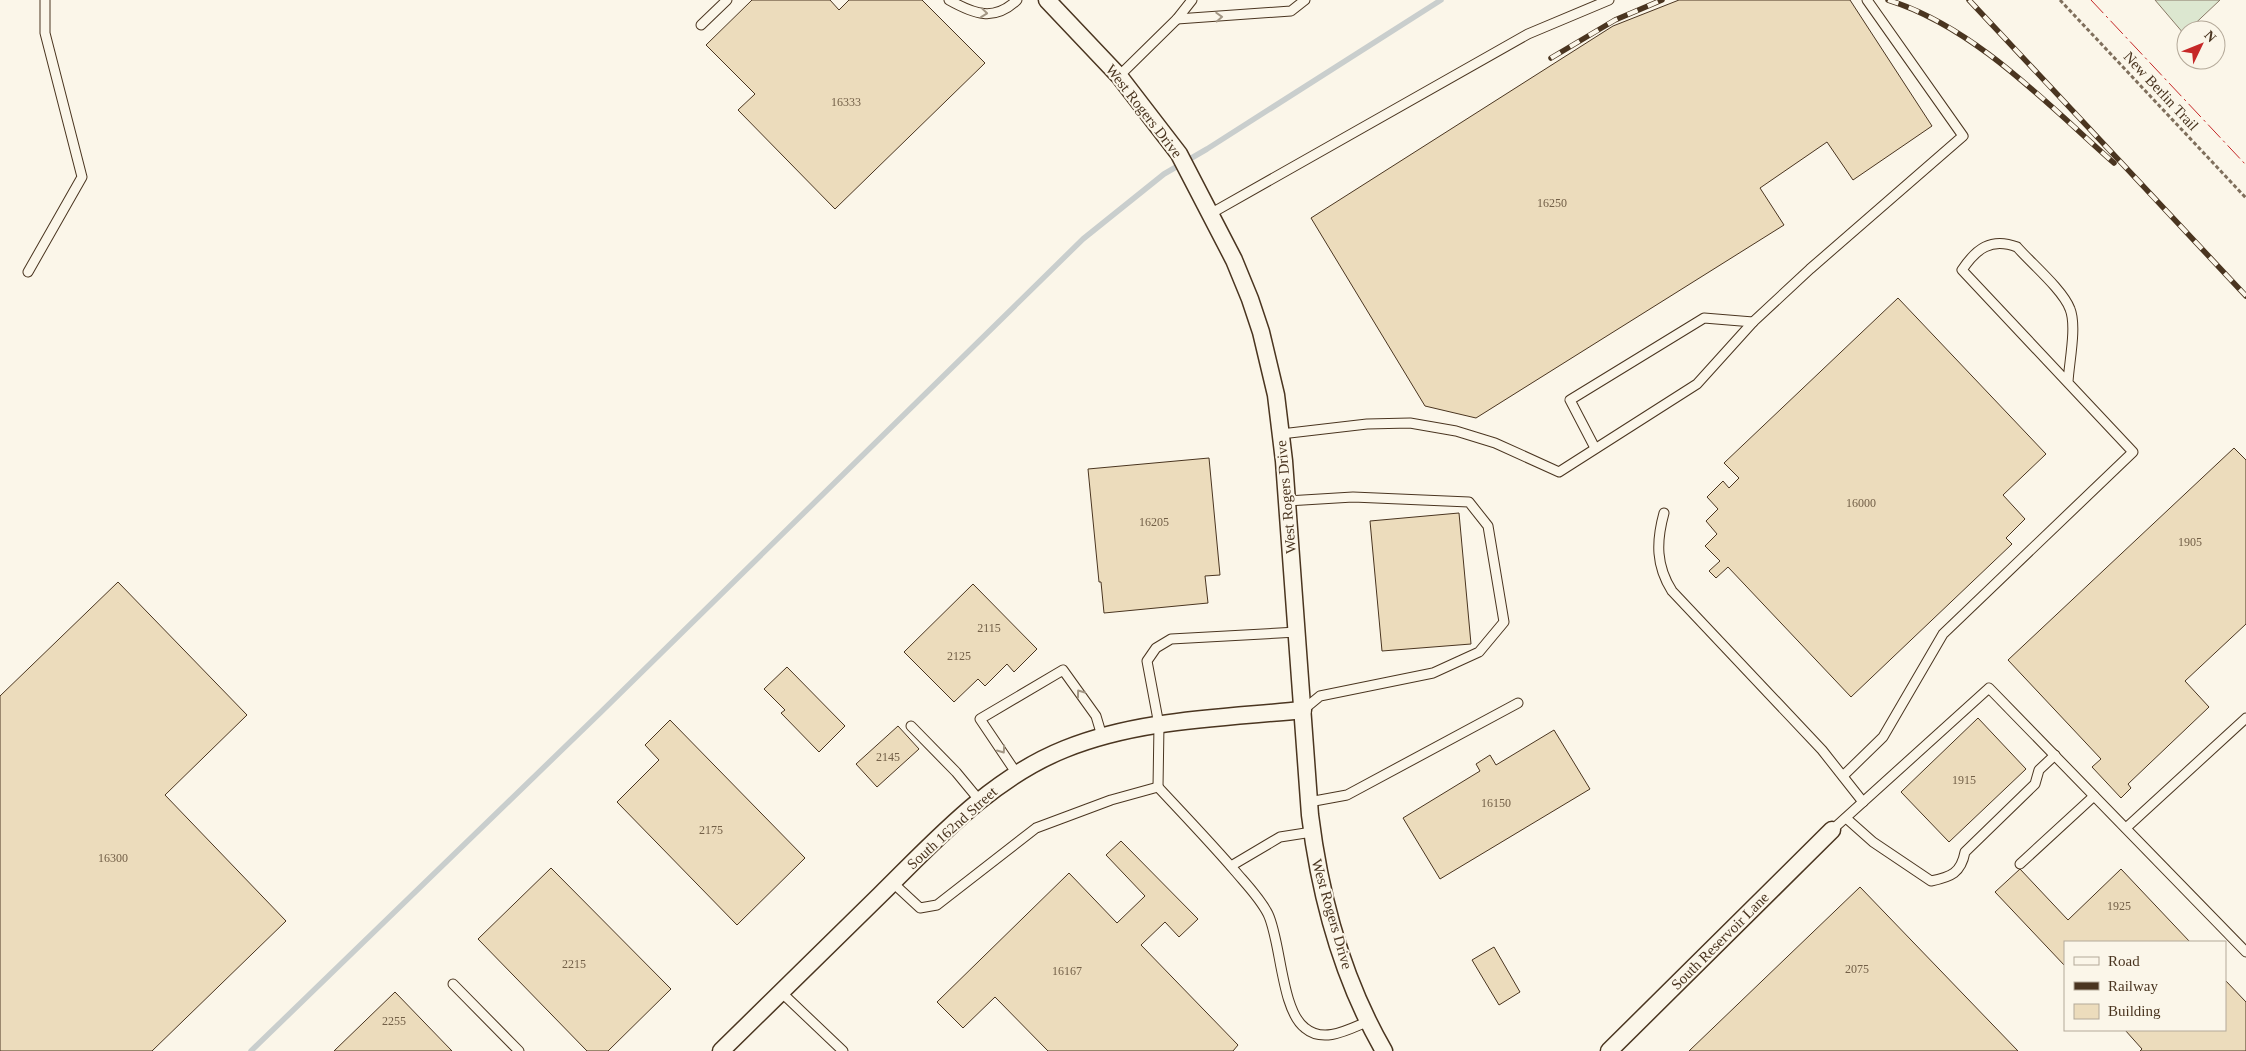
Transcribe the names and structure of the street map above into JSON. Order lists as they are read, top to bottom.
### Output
{
  "streets": {
    "street": ["West Rogers Drive", "South 162nd Street", "South Reservoir Lane"],
    "path": ["New Berlin Trail"]
  },
  "crossings": [
    ["West Rogers Drive", "South 162nd Street"]
  ],
  "house_numbers": [
    "16333",
    "16250",
    "16000",
    "16205",
    "1905",
    "2115",
    "2125",
    "2145",
    "1915",
    "16150",
    "2175",
    "16300",
    "1925",
    "2215",
    "2075",
    "16167",
    "2255"
  ],
  "legend": ["Road", "Railway", "Building"],
  "north": "top right"
}
